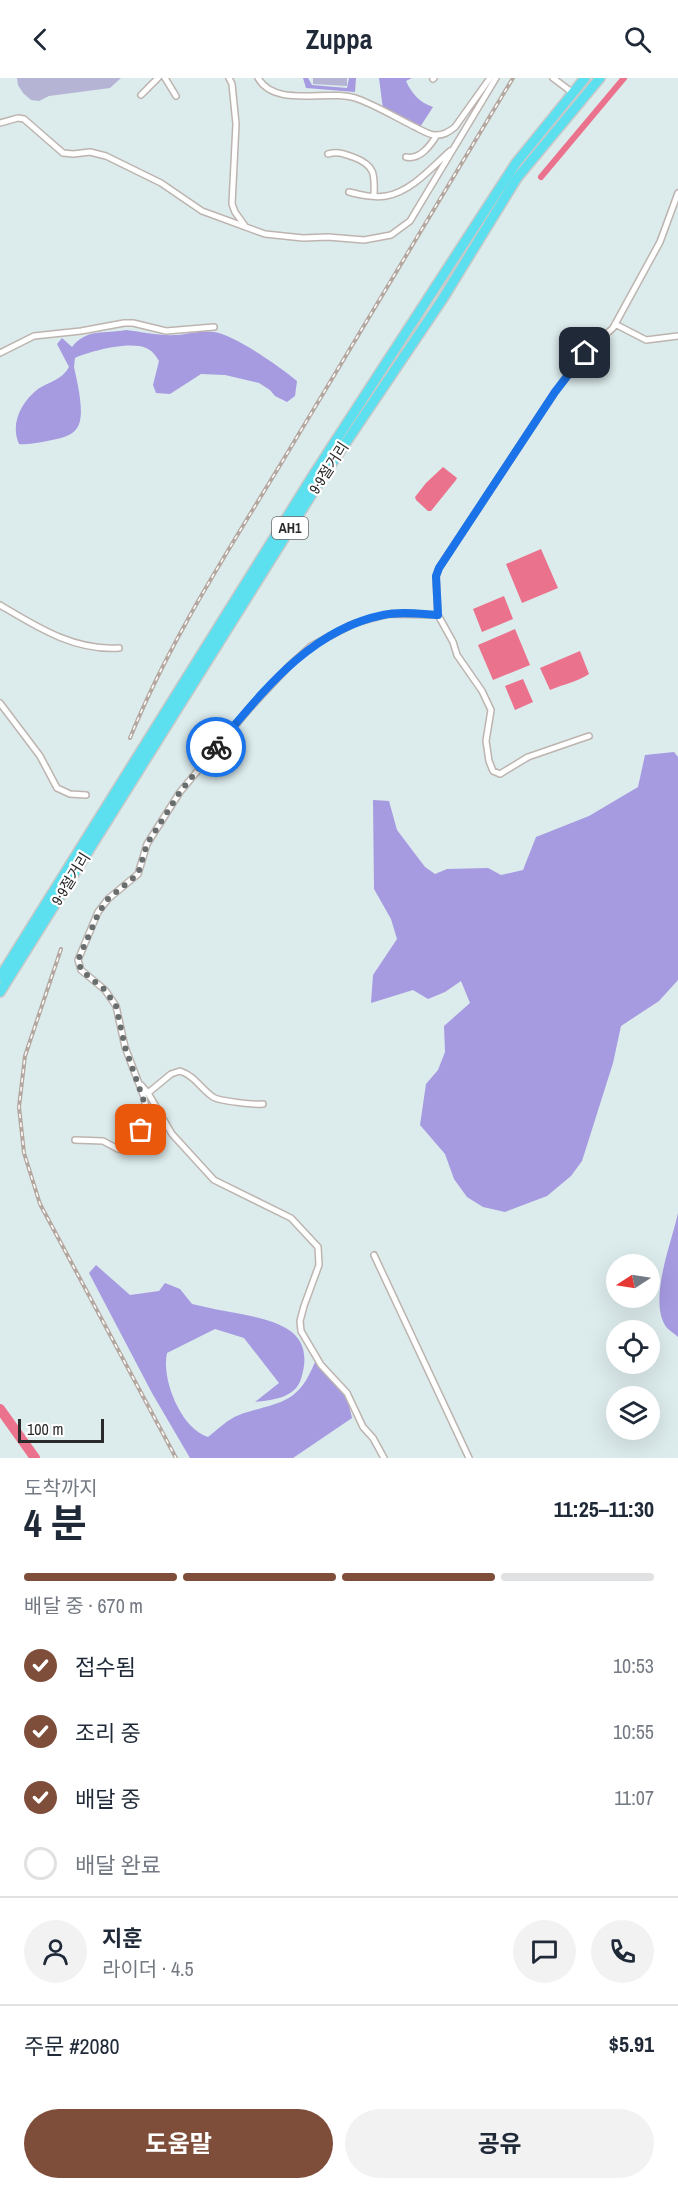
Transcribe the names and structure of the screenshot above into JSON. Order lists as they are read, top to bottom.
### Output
{
  "streets": {
    "highway": ["9·9절거리", "AH1"]
  },
  "scale_bar": "100 m",
  "north": "left",
  "page": {
    "header": "Zuppa",
    "scale": "100 m",
    "heading": ["4 분", "도착까지", "11:25–11:30"],
    "panel": [
      "지훈",
      "라이더 · 4.5",
      "주문 #2080",
      "$5.91"
    ],
    "bar": "배달 중 · 670 m",
    "list": [
      ["접수됨", "10:53"],
      ["조리 중", "10:55"],
      ["배달 중", "11:07"],
      "배달 완료"
    ],
    "buttons": ["도움말", "공유"]
  }
}
